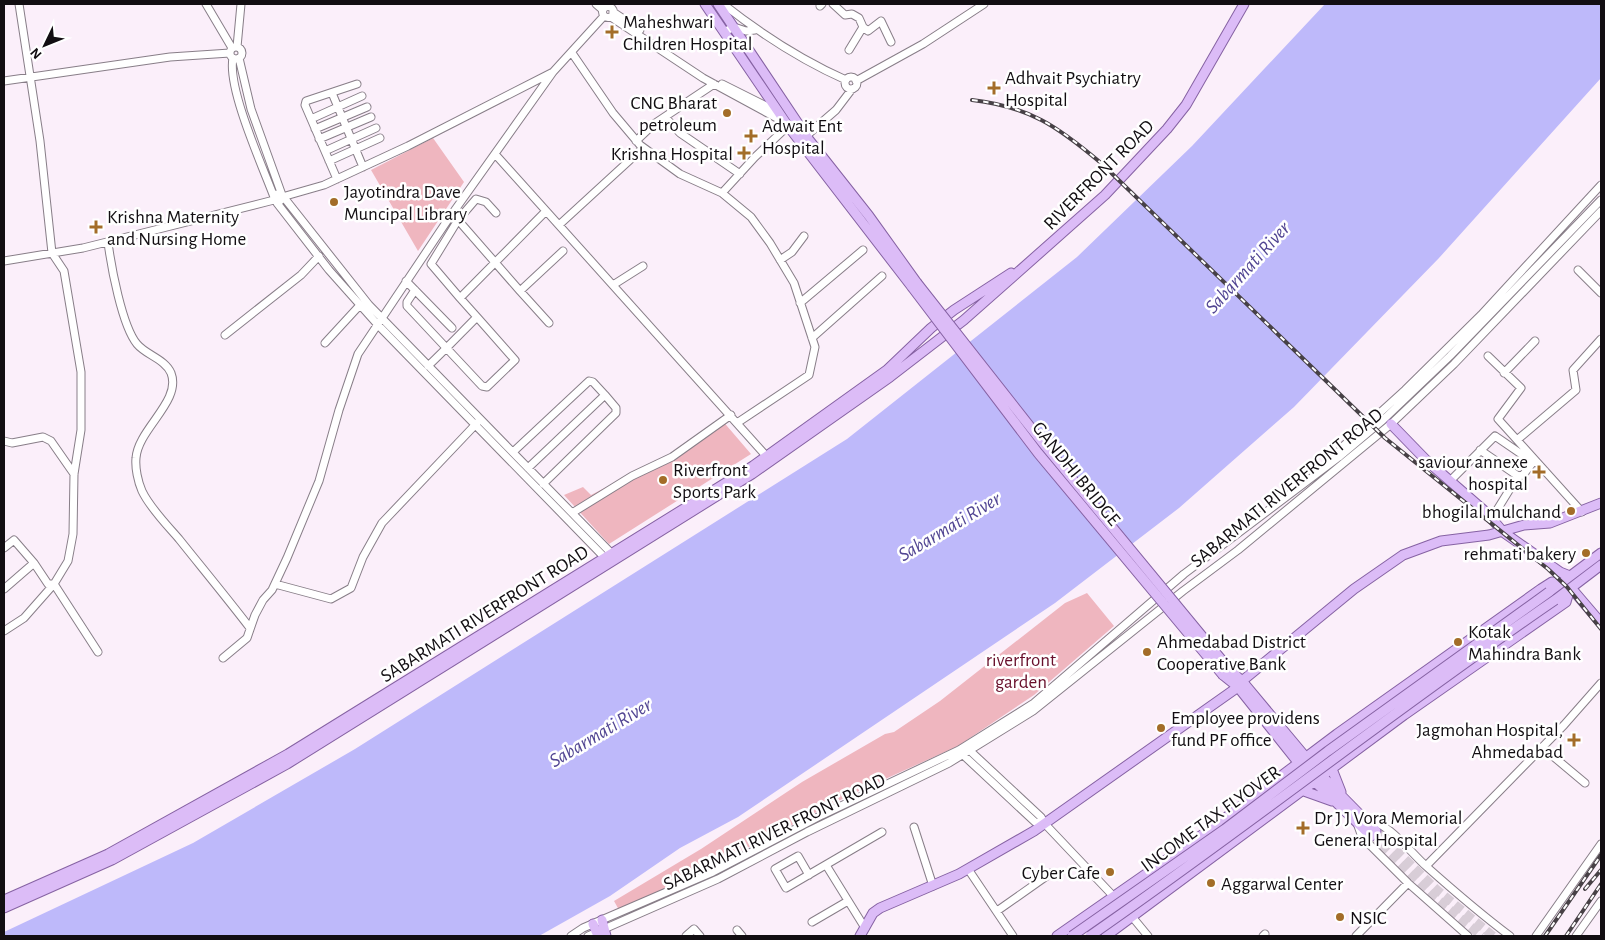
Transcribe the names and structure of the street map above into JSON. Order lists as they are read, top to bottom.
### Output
{
  "streets": {
    "main road": [
      "RIVERFRONT ROAD",
      "GANDHI BRIDGE",
      "SABARMATI RIVERFRONT ROAD",
      "INCOME TAX FLYOVER"
    ]
  },
  "crossings": [
    ["RIVERFRONT ROAD", "SABARMATI RIVERFRONT ROAD"]
  ],
  "water": ["Sabarmati River"],
  "parks": ["riverfront garden"],
  "places": {
    "health": [
      "Maheshwari Children Hospital",
      "Adhvait Psychiatry Hospital",
      "Adwait Ent Hospital",
      "Krishna Hospital",
      "Krishna Maternity and Nursing Home",
      "saviour annexe hospital",
      "Jagmohan Hospital, Ahmedabad",
      "Dr J J Vora Memorial General Hospital"
    ],
    "other": [
      "CNG Bharat petroleum",
      "Jayotindra Dave Muncipal Library",
      "Riverfront Sports Park",
      "bhogilal mulchand",
      "rehmati bakery",
      "Kotak Mahindra Bank",
      "Ahmedabad District Cooperative Bank",
      "Employee providens fund PF office",
      "Cyber Cafe",
      "Aggarwal Center",
      "NSIC"
    ]
  },
  "north": "bottom left"
}
